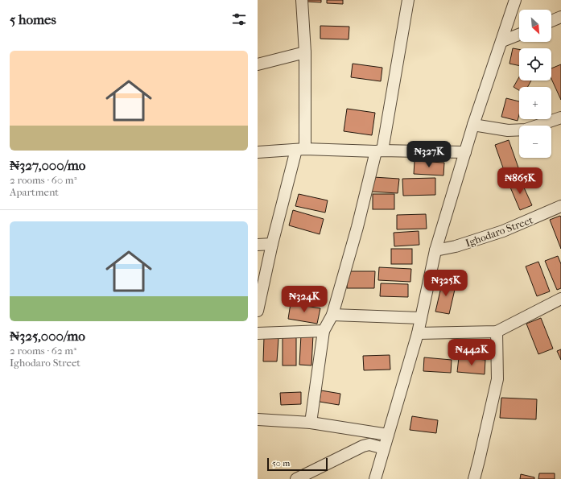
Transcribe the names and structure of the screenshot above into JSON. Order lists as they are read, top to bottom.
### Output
{
  "streets": {
    "street": ["Ighodaro Street"]
  },
  "scale_bar": "50 m",
  "north": "bottom right",
  "page": {
    "heading": "5 homes",
    "map_buttons": ["+", "−"],
    "list": [
      {
        "name": "₦327,000/mo",
        "note": "2 rooms · 60 m² · Apartment"
      },
      {
        "name": "₦325,000/mo",
        "note": "2 rooms · 62 m² · Ighodaro Street"
      }
    ],
    "price": [
      "₦327K",
      "₦865K",
      "₦325K",
      "₦324K",
      "₦442K"
    ],
    "scale": "50 m"
  }
}
